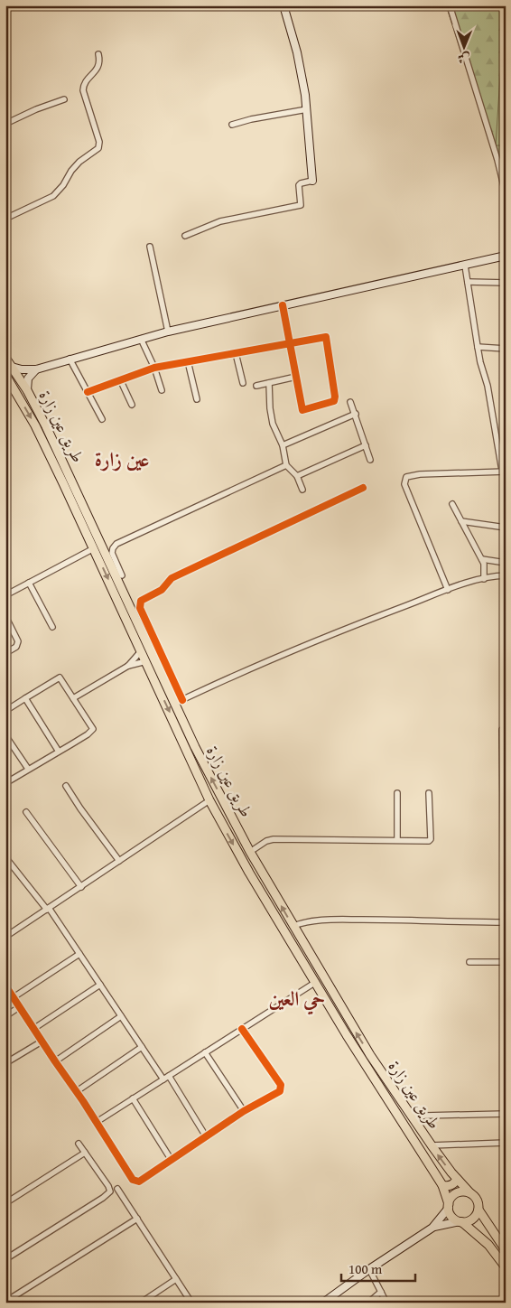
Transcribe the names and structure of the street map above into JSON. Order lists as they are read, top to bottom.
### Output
{
  "streets": {
    "main road": ["طريق عين زارة"]
  },
  "districts": ["عين زارة", "حي العين"],
  "scale_bar": "100 m",
  "north": "bottom"
}
